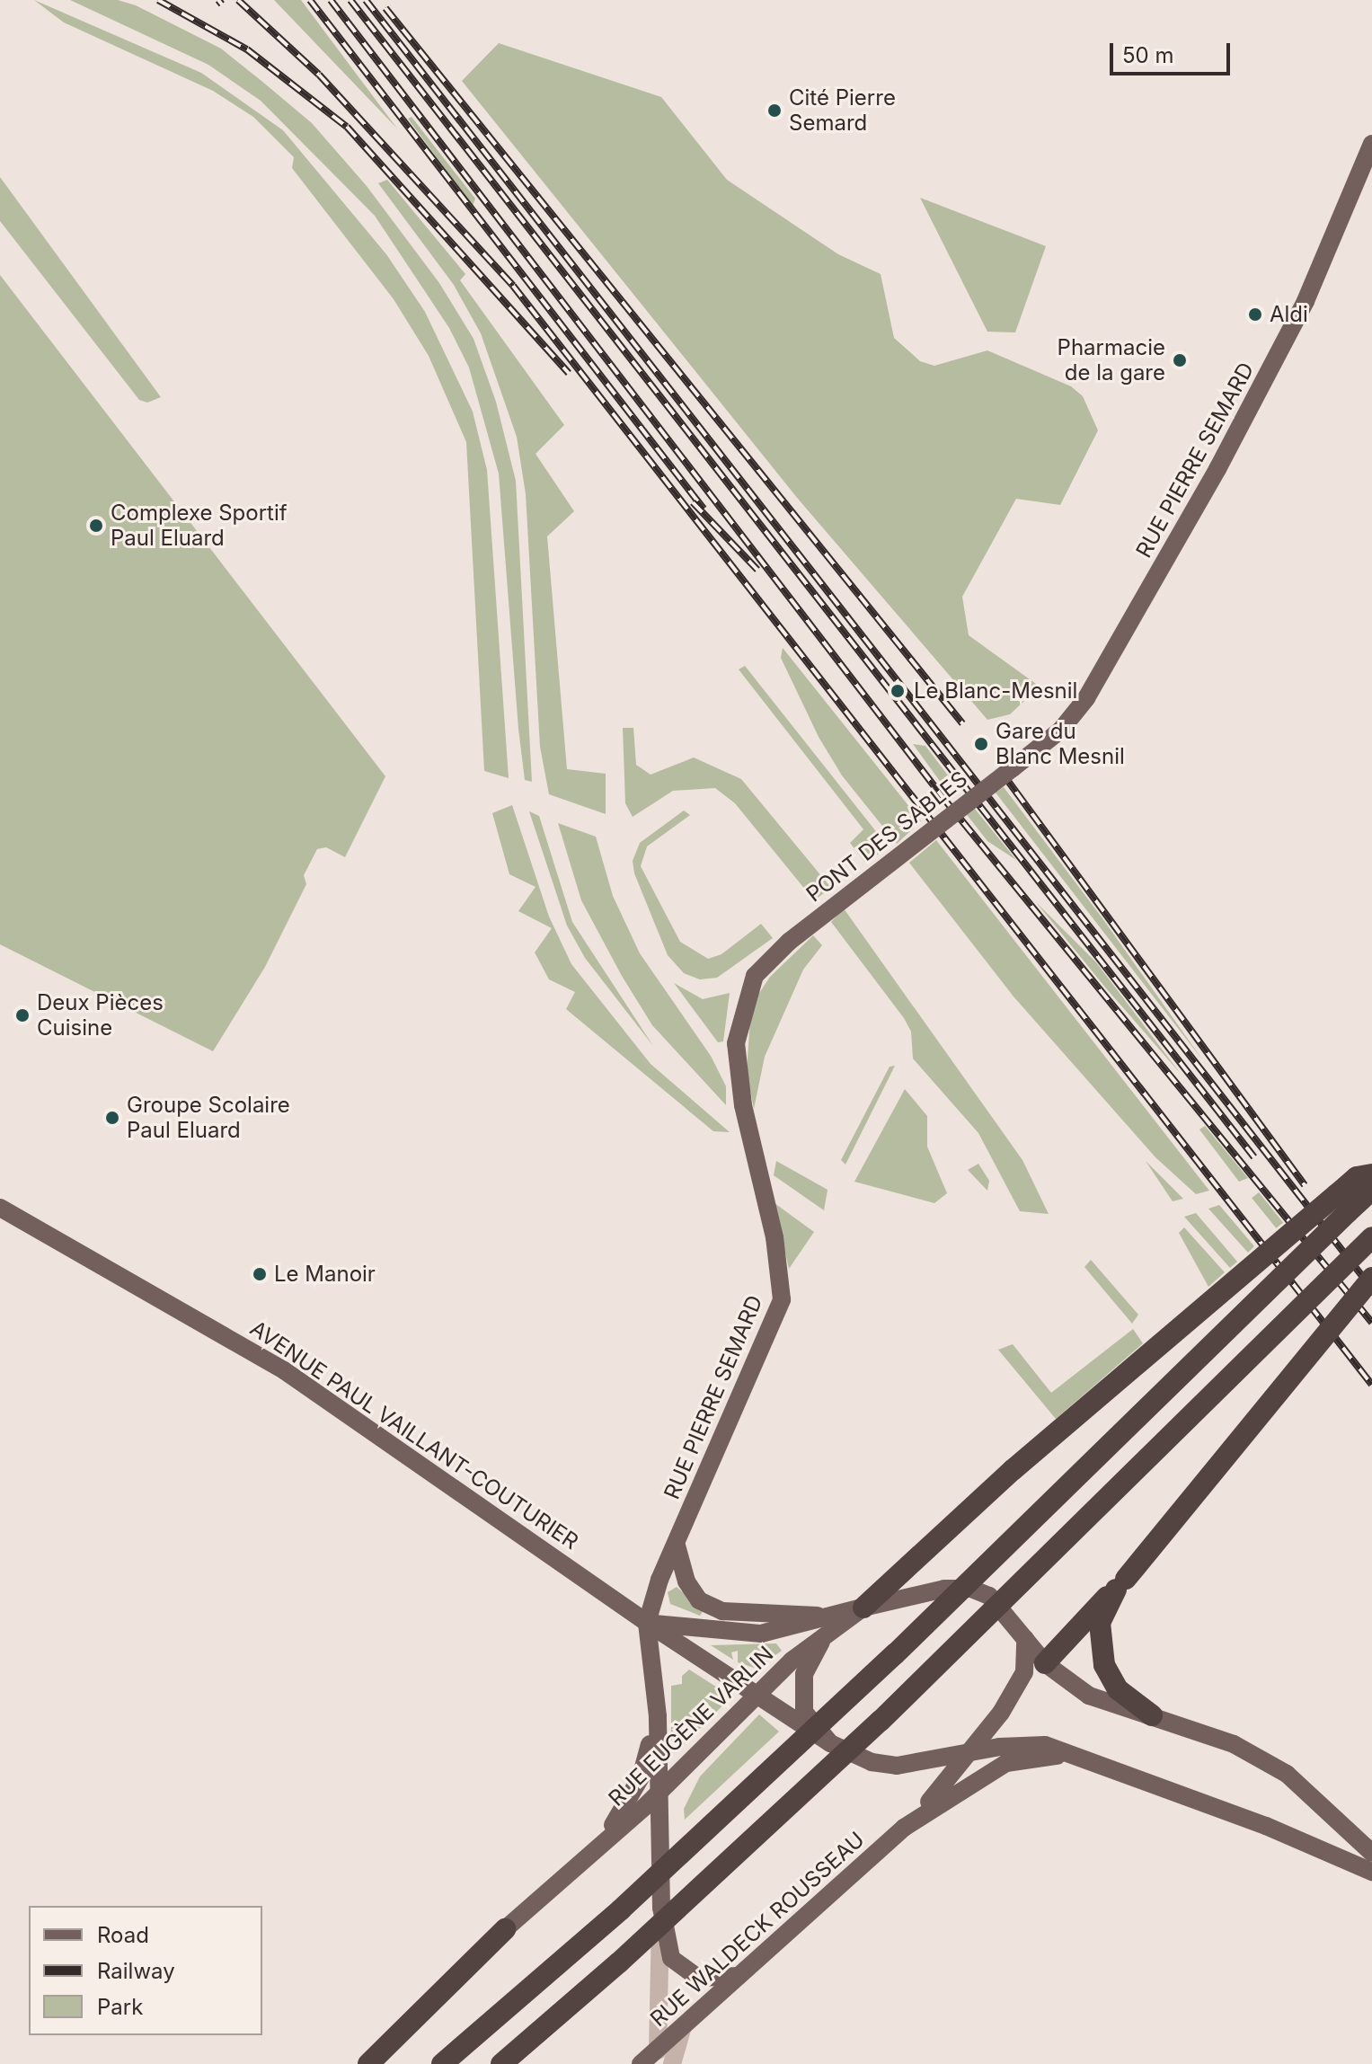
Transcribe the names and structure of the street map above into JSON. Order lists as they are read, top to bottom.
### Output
{
  "streets": {
    "main road": [
      "RUE PIERRE SEMARD",
      "PONT DES SABLES",
      "AVENUE PAUL VAILLANT-COUTURIER",
      "RUE EUGÈNE VARLIN",
      "RUE WALDECK ROUSSEAU"
    ]
  },
  "crossings": [
    ["RUE PIERRE SEMARD", "PONT DES SABLES"],
    ["RUE PIERRE SEMARD", "AVENUE PAUL VAILLANT-COUTURIER"],
    ["AVENUE PAUL VAILLANT-COUTURIER", "RUE EUGÈNE VARLIN"],
    ["AVENUE PAUL VAILLANT-COUTURIER", "RUE WALDECK ROUSSEAU"],
    ["RUE EUGÈNE VARLIN", "RUE WALDECK ROUSSEAU"]
  ],
  "places": [
    "Cité Pierre Semard",
    "Aldi",
    "Pharmacie de la gare",
    "Complexe Sportif Paul Eluard",
    "Le Blanc-Mesnil",
    "Gare du Blanc Mesnil",
    "Deux Pièces Cuisine",
    "Groupe Scolaire Paul Eluard",
    "Le Manoir"
  ],
  "legend": ["Road", "Railway", "Park"],
  "scale_bar": "50 m"
}
